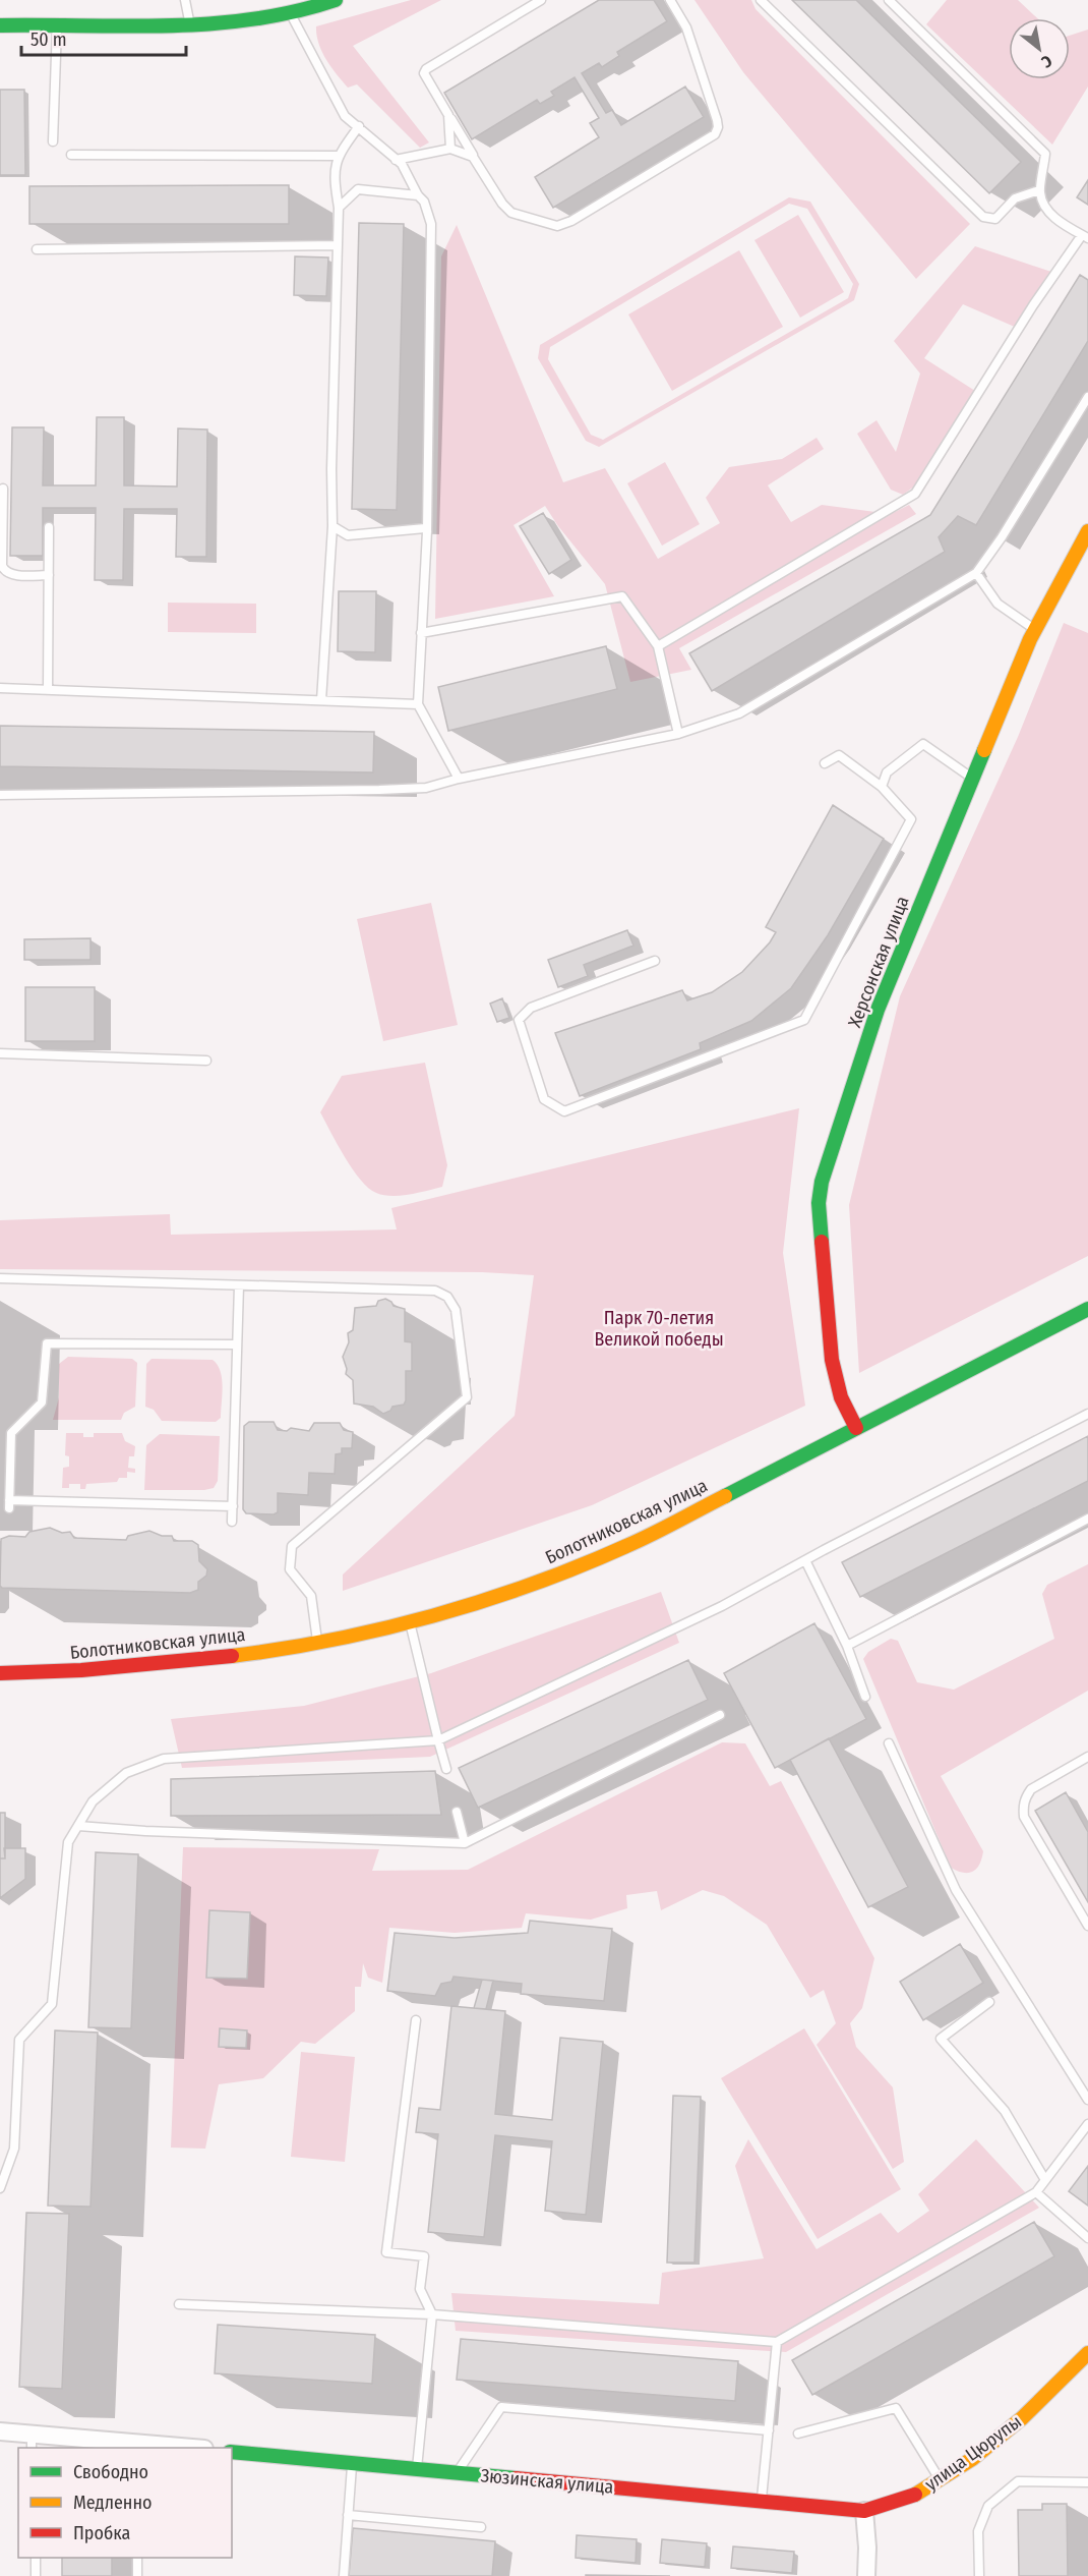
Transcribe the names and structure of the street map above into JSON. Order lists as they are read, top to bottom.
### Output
{
  "streets": {
    "street": [
      "Херсонская улица",
      "Болотниковская улица",
      "улица Цюрупы",
      "Зюзинская улица"
    ]
  },
  "crossings": [
    ["Херсонская улица", "Болотниковская улица"],
    ["улица Цюрупы", "Зюзинская улица"]
  ],
  "parks": ["Парк 70-летия Великой победы"],
  "legend": ["Свободно", "Медленно", "Пробка"],
  "scale_bar": "50 m",
  "north": "bottom right"
}
